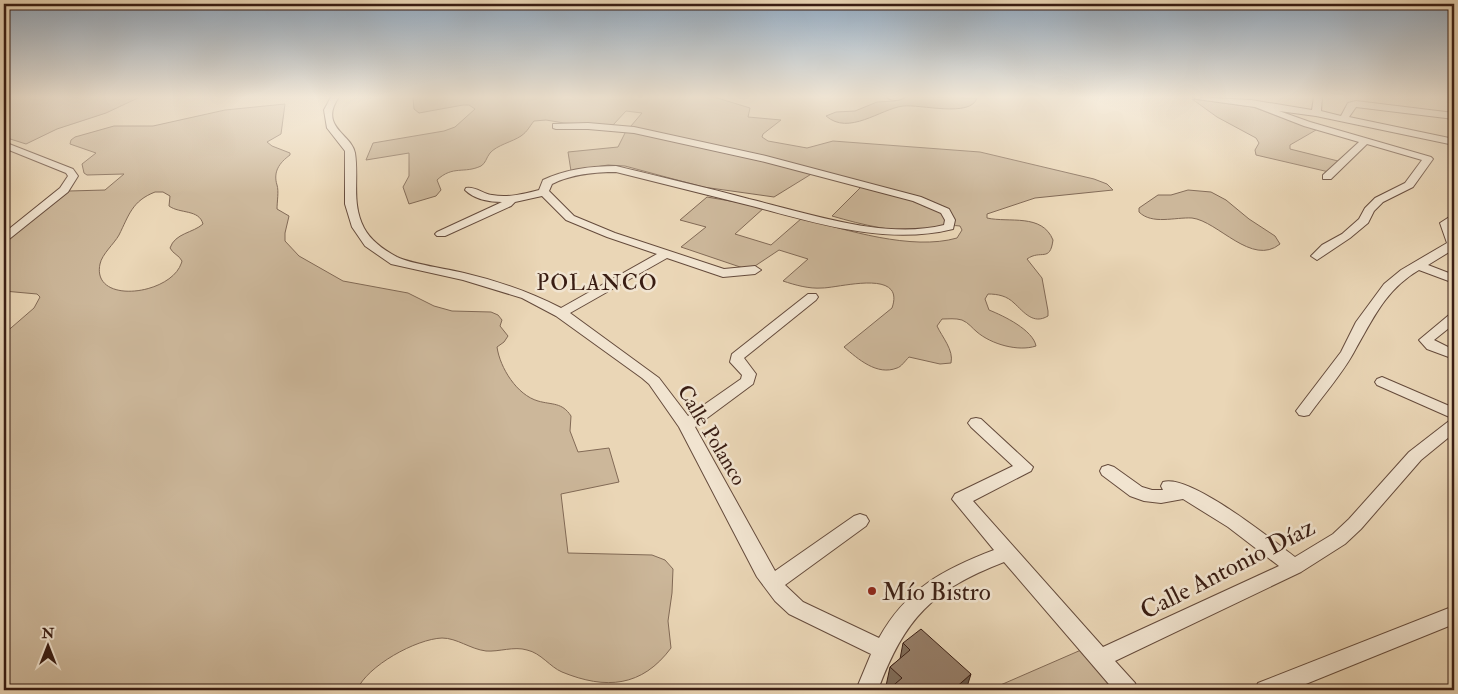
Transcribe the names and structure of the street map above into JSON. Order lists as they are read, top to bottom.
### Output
{
  "streets": {
    "street": ["Calle Polanco", "Calle Antonio Díaz"]
  },
  "districts": ["POLANCO"],
  "places": ["Mío Bistro"],
  "north": "top"
}
